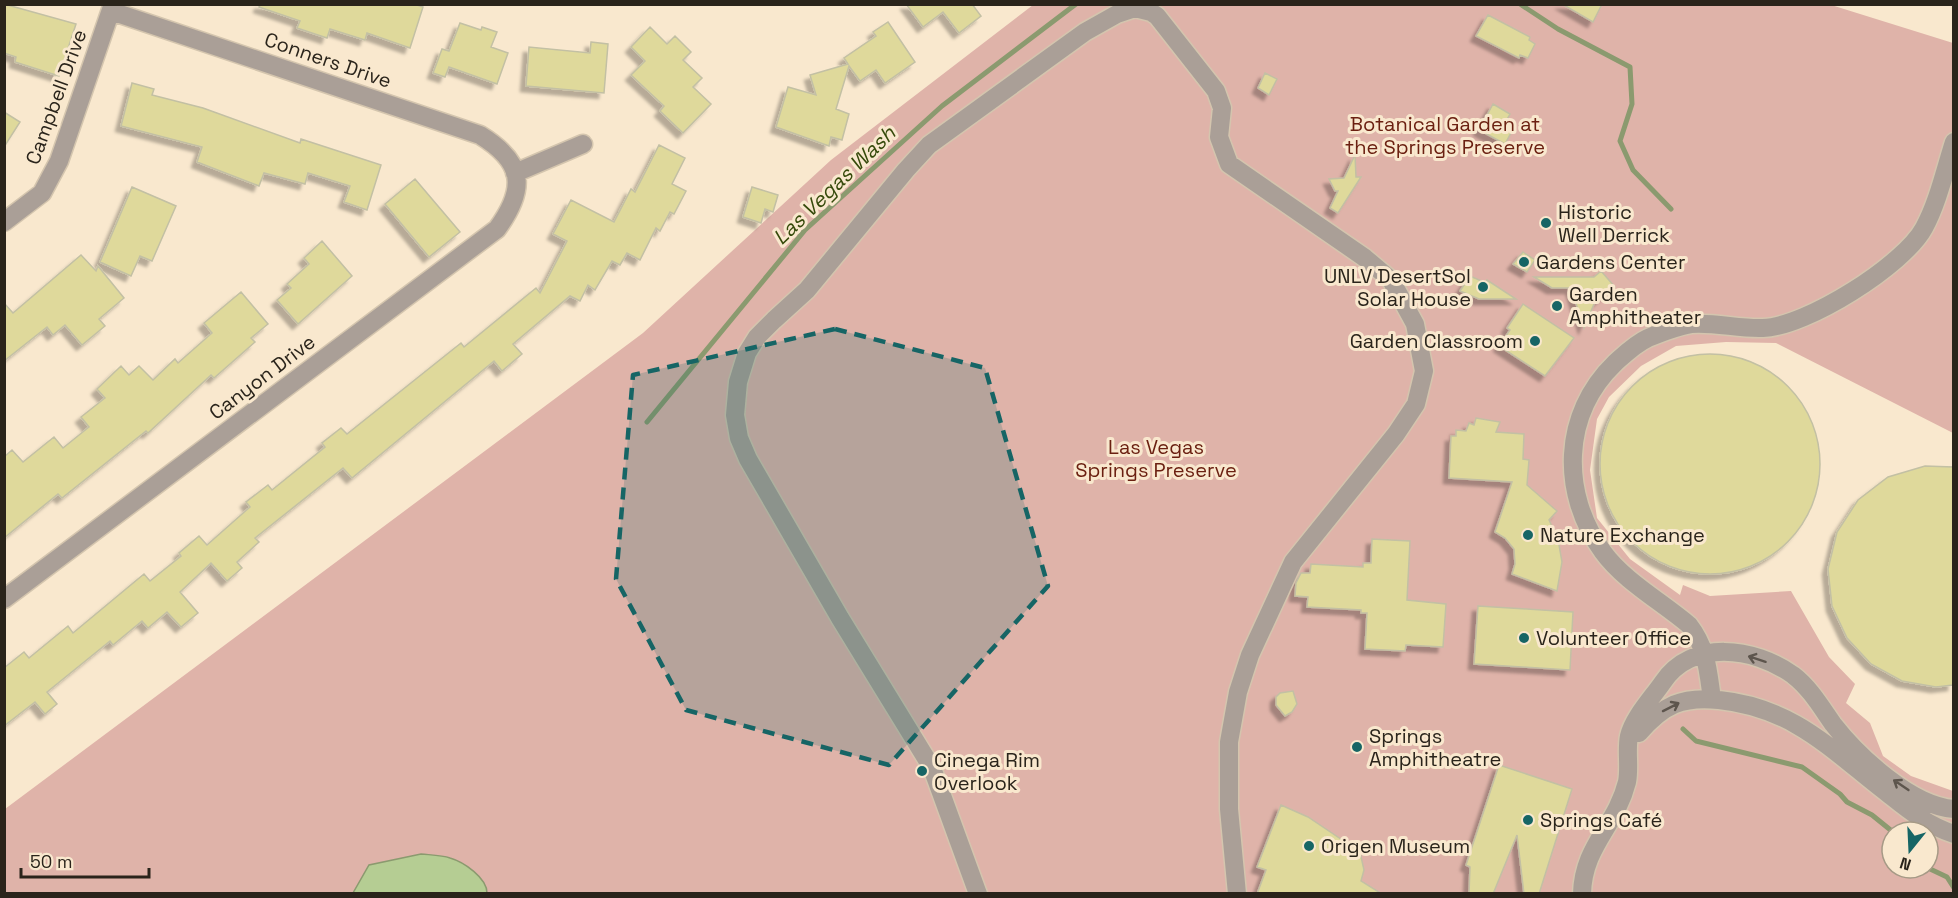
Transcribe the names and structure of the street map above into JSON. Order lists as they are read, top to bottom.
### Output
{
  "streets": {
    "street": ["Conners Drive", "Campbell Drive", "Canyon Drive"]
  },
  "crossings": [
    ["Conners Drive", "Campbell Drive"],
    ["Conners Drive", "Canyon Drive"]
  ],
  "water": ["Las Vegas Wash"],
  "parks": ["Botanical Garden at the Springs Preserve", "Las Vegas Springs Preserve"],
  "places": [
    "Historic Well Derrick",
    "Gardens Center",
    "UNLV DesertSol Solar House",
    "Garden Amphitheater",
    "Garden Classroom",
    "Nature Exchange",
    "Volunteer Office",
    "Springs Amphitheatre",
    "Cinega Rim Overlook",
    "Springs Café",
    "Origen Museum"
  ],
  "scale_bar": "50 m",
  "north": "bottom"
}
